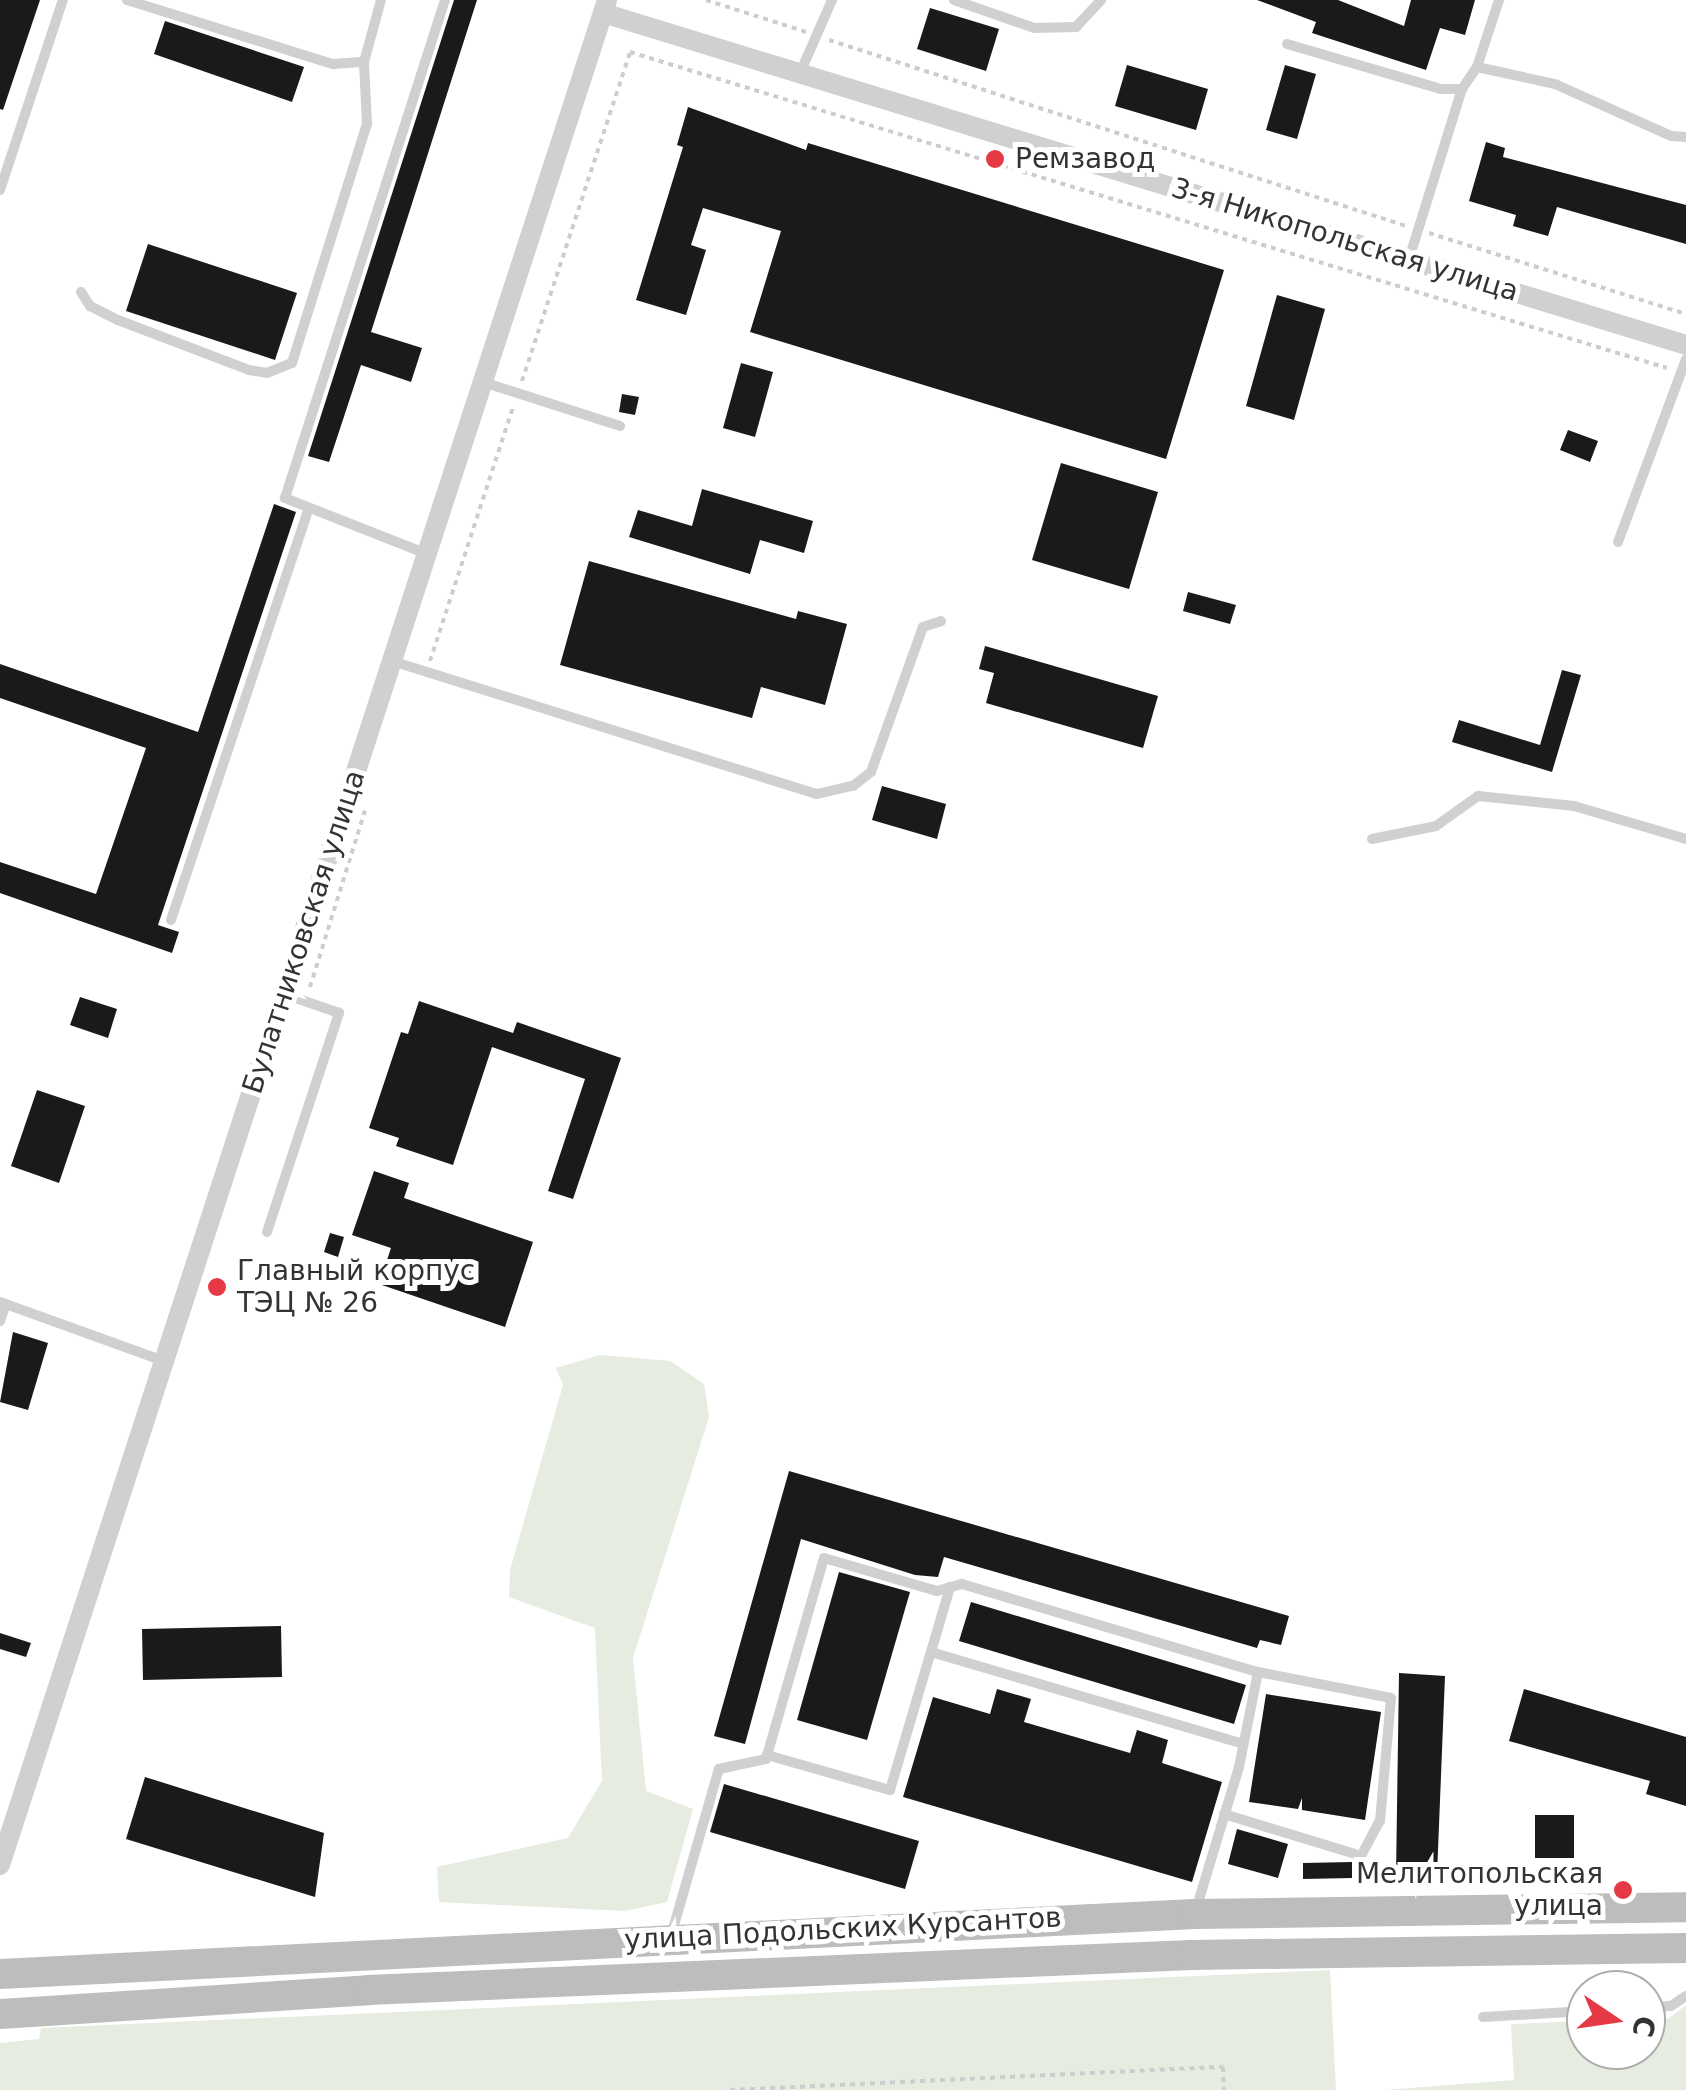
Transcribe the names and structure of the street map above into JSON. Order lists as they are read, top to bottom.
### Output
{
  "streets": {
    "main road": ["улица Подольских Курсантов"],
    "street": ["3-я Никопольская улица", "Булатниковская улица"]
  },
  "crossings": [
    ["3-я Никопольская улица", "Булатниковская улица"]
  ],
  "places": ["Ремзавод", "Главный корпус ТЭЦ № 26", "Мелитопольская улица"],
  "north": "right"
}
